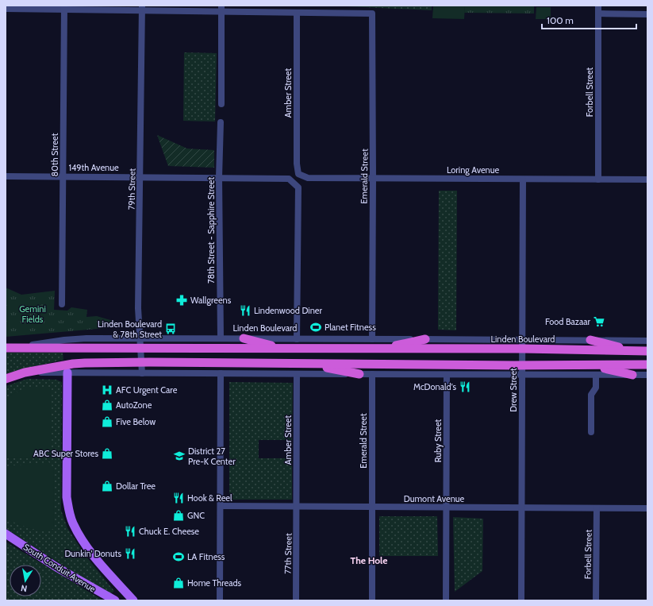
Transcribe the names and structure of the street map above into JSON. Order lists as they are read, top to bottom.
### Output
{
  "streets": {
    "highway": ["Linden Boulevard"],
    "main road": ["South Conduit Avenue"],
    "street": [
      "Forbell Street",
      "Amber Street",
      "80th Street",
      "149th Avenue",
      "Loring Avenue",
      "Emerald Street",
      "79th Street",
      "78th Street - Sapphire Street",
      "Drew Street",
      "Ruby Street",
      "Dumont Avenue",
      "77th Street"
    ]
  },
  "crossings": [
    ["Forbell Street", "Loring Avenue"],
    ["Forbell Street", "Dumont Avenue"],
    ["Amber Street", "Loring Avenue"],
    ["Amber Street", "Emerald Street"],
    ["Amber Street", "Dumont Avenue"],
    ["Amber Street", "77th Street"],
    ["80th Street", "149th Avenue"],
    ["149th Avenue", "79th Street"],
    ["149th Avenue", "78th Street - Sapphire Street"],
    ["Loring Avenue", "Emerald Street"],
    ["Loring Avenue", "Drew Street"],
    ["Emerald Street", "Linden Boulevard"],
    ["Emerald Street", "Dumont Avenue"],
    ["79th Street", "Linden Boulevard"],
    ["78th Street - Sapphire Street", "Linden Boulevard"],
    ["Linden Boulevard", "Drew Street"],
    ["Drew Street", "Dumont Avenue"],
    ["Ruby Street", "Dumont Avenue"],
    ["Dumont Avenue", "77th Street"]
  ],
  "districts": ["The Hole"],
  "parks": ["Gemini Fields"],
  "places": {
    "pharmacy": ["Wallgreens"],
    "restaurant": [
      "Lindenwood Diner",
      "McDonald's",
      "Hook & Reel",
      "Chuck E. Cheese",
      "Dunkin' Donuts"
    ],
    "supermarket": ["Food Bazaar"],
    "sports": ["Planet Fitness", "LA Fitness"],
    "bus stop": ["Linden Boulevard & 78th Street"],
    "hospital": ["AFC Urgent Care"],
    "shop": [
      "AutoZone",
      "Five Below",
      "ABC Super Stores",
      "Dollar Tree",
      "GNC",
      "Home Threads"
    ],
    "school or university": ["District 27 Pre-K Center"]
  },
  "scale_bar": "100 m",
  "north": "bottom"
}
